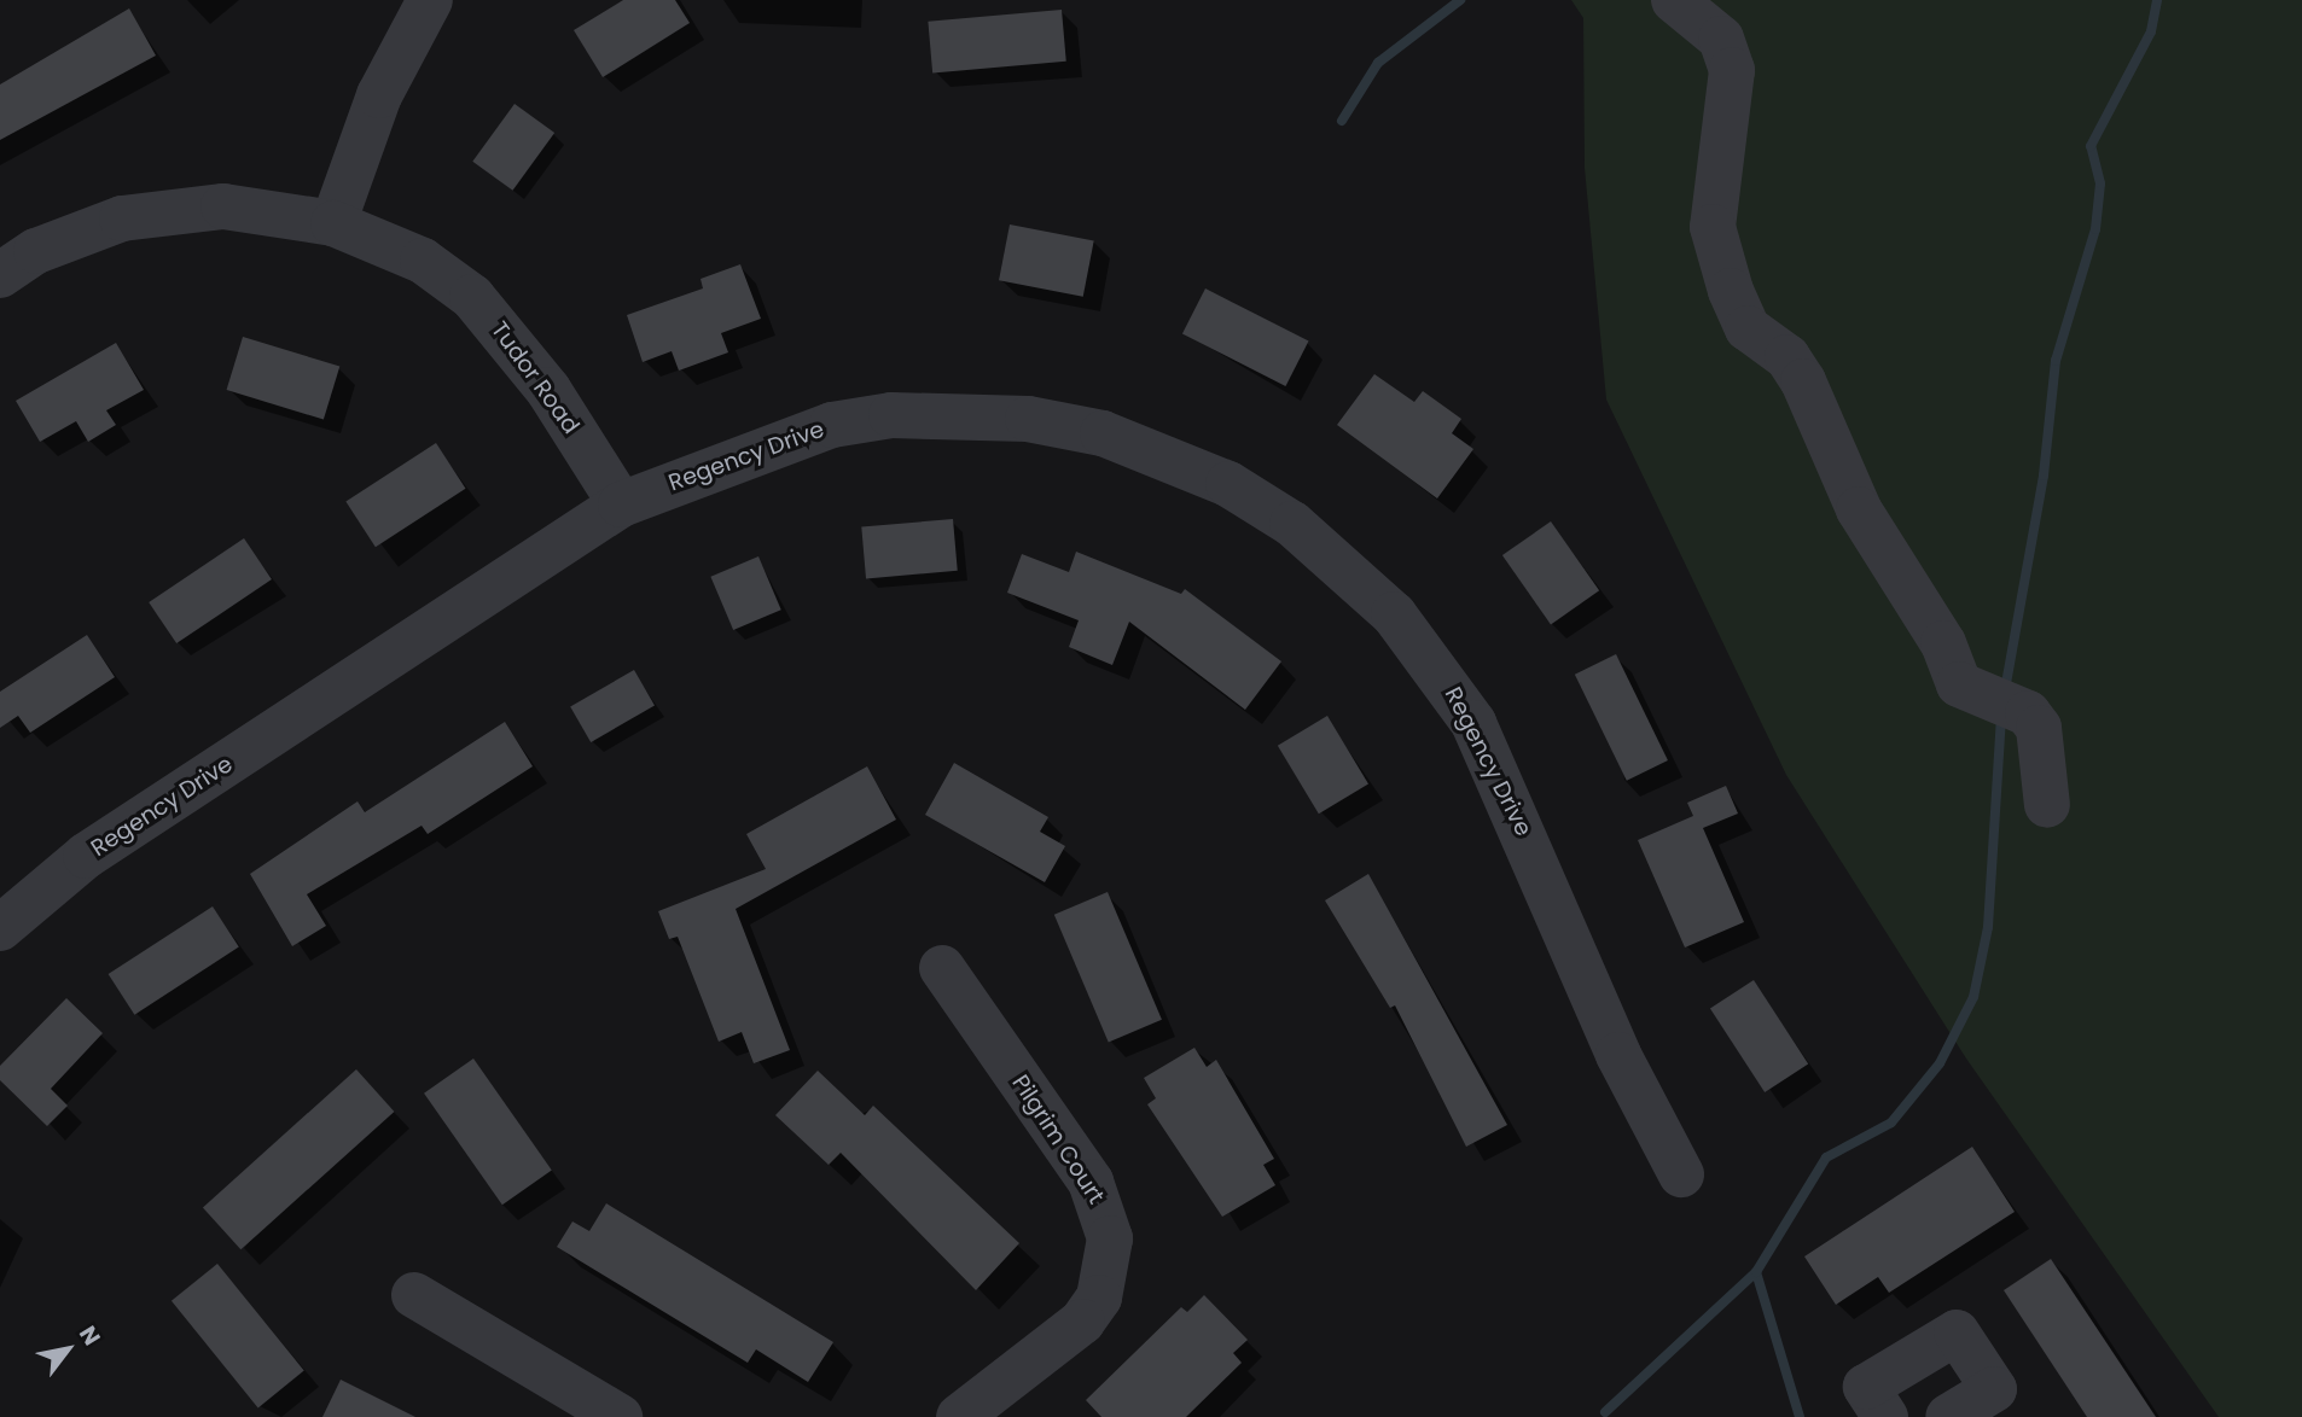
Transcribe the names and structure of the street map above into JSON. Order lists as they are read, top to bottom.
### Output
{
  "streets": {
    "street": ["Tudor Road", "Regency Drive", "Pilgrim Court"]
  },
  "crossings": [
    ["Tudor Road", "Regency Drive"]
  ],
  "north": "top right"
}
